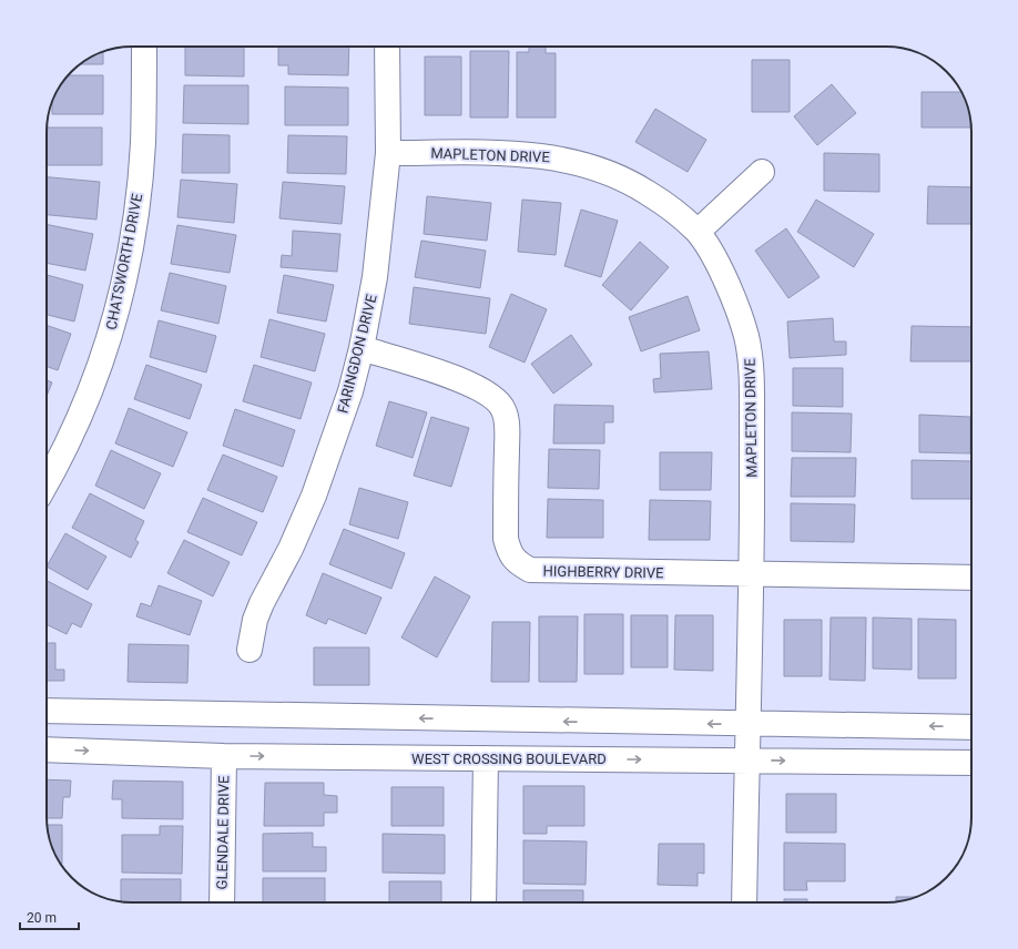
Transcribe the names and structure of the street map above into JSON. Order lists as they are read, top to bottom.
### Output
{
  "streets": {
    "street": [
      "MAPLETON DRIVE",
      "CHATSWORTH DRIVE",
      "FARINGDON DRIVE",
      "HIGHBERRY DRIVE",
      "WEST CROSSING BOULEVARD",
      "GLENDALE DRIVE"
    ]
  },
  "crossings": [
    ["MAPLETON DRIVE", "FARINGDON DRIVE"],
    ["MAPLETON DRIVE", "HIGHBERRY DRIVE"],
    ["MAPLETON DRIVE", "WEST CROSSING BOULEVARD"],
    ["FARINGDON DRIVE", "HIGHBERRY DRIVE"],
    ["WEST CROSSING BOULEVARD", "GLENDALE DRIVE"]
  ],
  "scale_bar": "20 m"
}
